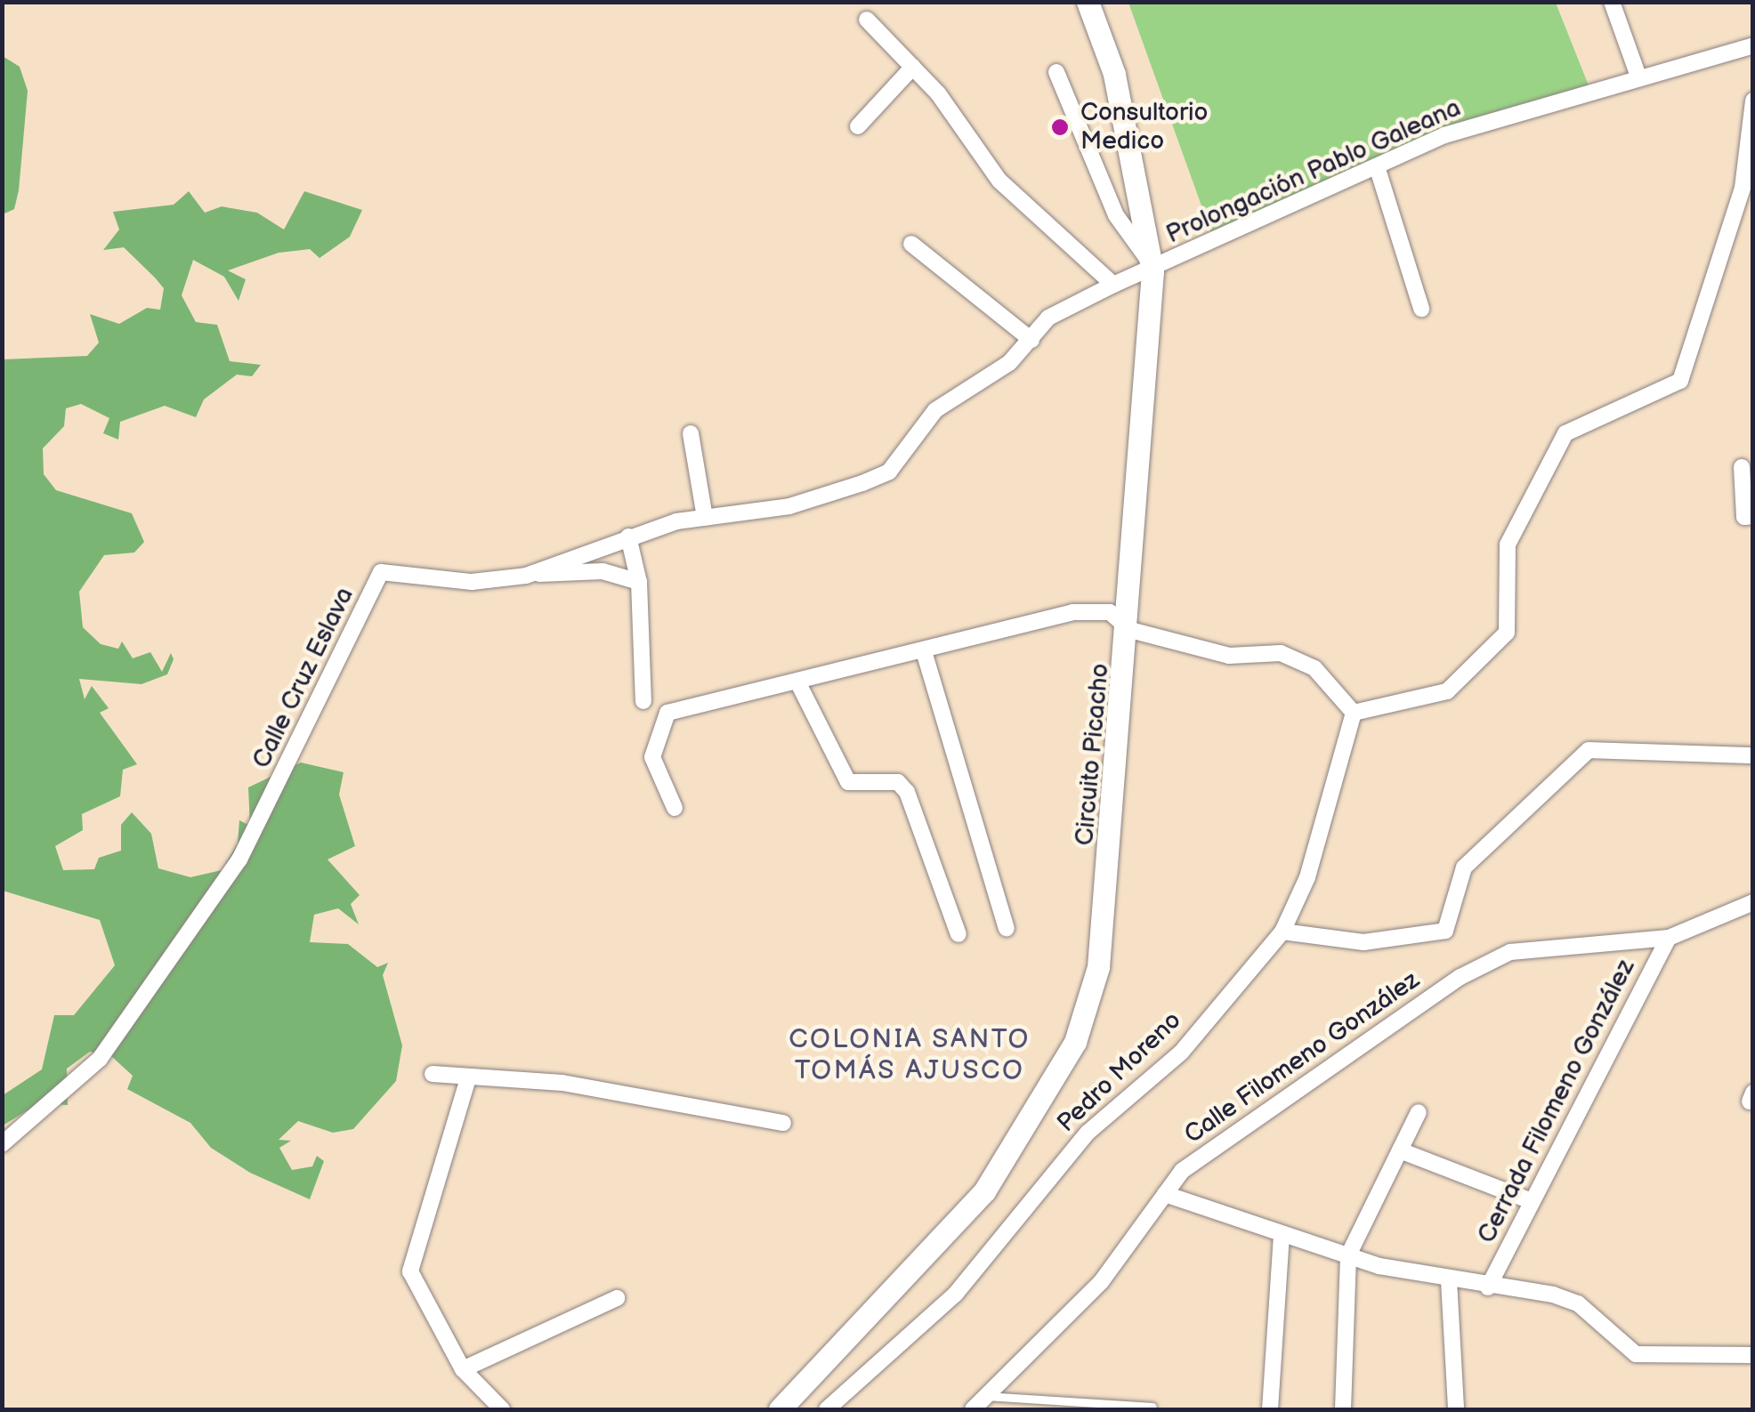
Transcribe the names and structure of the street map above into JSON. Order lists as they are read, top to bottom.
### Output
{
  "streets": {
    "main road": ["Circuito Picacho"],
    "street": [
      "Prolongación Pablo Galeana",
      "Calle Cruz Eslava",
      "Calle Filomeno González",
      "Pedro Moreno",
      "Cerrada Filomeno González"
    ]
  },
  "crossings": [
    ["Prolongación Pablo Galeana", "Calle Cruz Eslava"],
    ["Prolongación Pablo Galeana", "Circuito Picacho"],
    ["Calle Cruz Eslava", "Circuito Picacho"],
    ["Calle Filomeno González", "Cerrada Filomeno González"]
  ],
  "districts": ["COLONIA SANTO TOMÁS AJUSCO"],
  "places": ["Consultorio Medico"]
}
